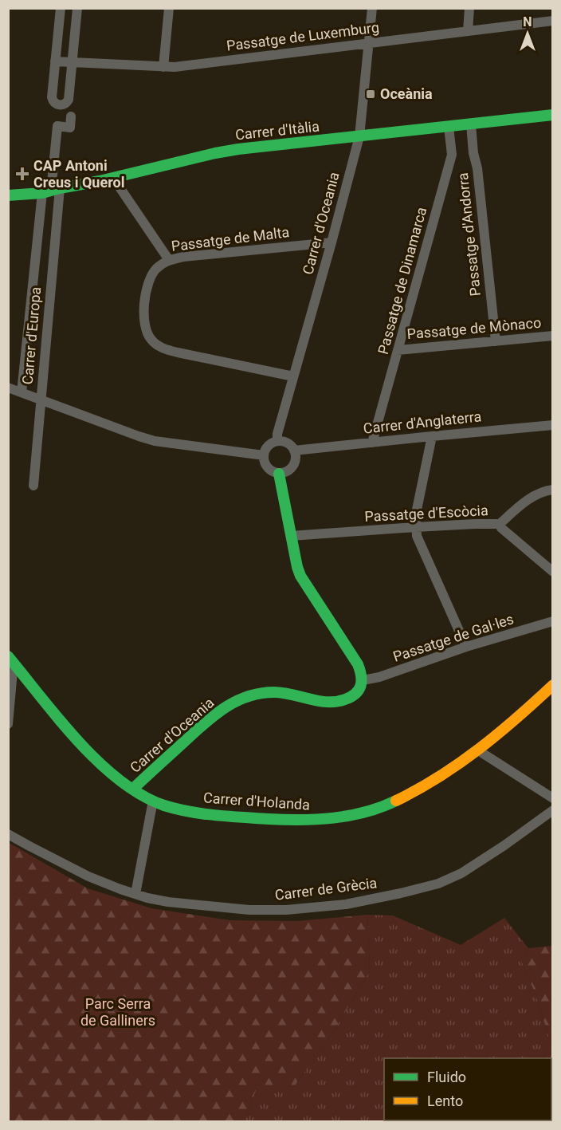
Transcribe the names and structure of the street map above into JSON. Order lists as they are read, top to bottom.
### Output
{
  "streets": {
    "street": [
      "Passatge de Luxemburg",
      "Carrer d'Itàlia",
      "Carrer d'Oceania",
      "Passatge d'Andorra",
      "Passatge de Malta",
      "Passatge de Dinamarca",
      "Passatge de Mònaco",
      "Carrer d'Europa",
      "Carrer d'Anglaterra",
      "Passatge d'Escòcia",
      "Passatge de Gal·les",
      "Carrer d'Holanda",
      "Carrer de Grècia"
    ]
  },
  "crossings": [
    ["Passatge de Luxemburg", "Carrer d'Oceania"],
    ["Carrer d'Itàlia", "Carrer d'Oceania"],
    ["Carrer d'Itàlia", "Passatge d'Andorra"],
    ["Carrer d'Itàlia", "Passatge de Dinamarca"],
    ["Carrer d'Itàlia", "Carrer d'Europa"],
    ["Carrer d'Oceania", "Passatge de Malta"],
    ["Carrer d'Oceania", "Carrer d'Anglaterra"],
    ["Carrer d'Oceania", "Passatge de Gal·les"],
    ["Carrer d'Oceania", "Carrer d'Holanda"],
    ["Passatge d'Andorra", "Passatge de Mònaco"],
    ["Passatge de Dinamarca", "Passatge de Mònaco"],
    ["Passatge de Dinamarca", "Carrer d'Anglaterra"]
  ],
  "parks": ["Parc Serra de Galliners"],
  "places": {
    "transit": ["Oceània"],
    "health": ["CAP Antoni Creus i Querol"]
  },
  "legend": ["Fluido", "Lento"],
  "north": "top"
}
